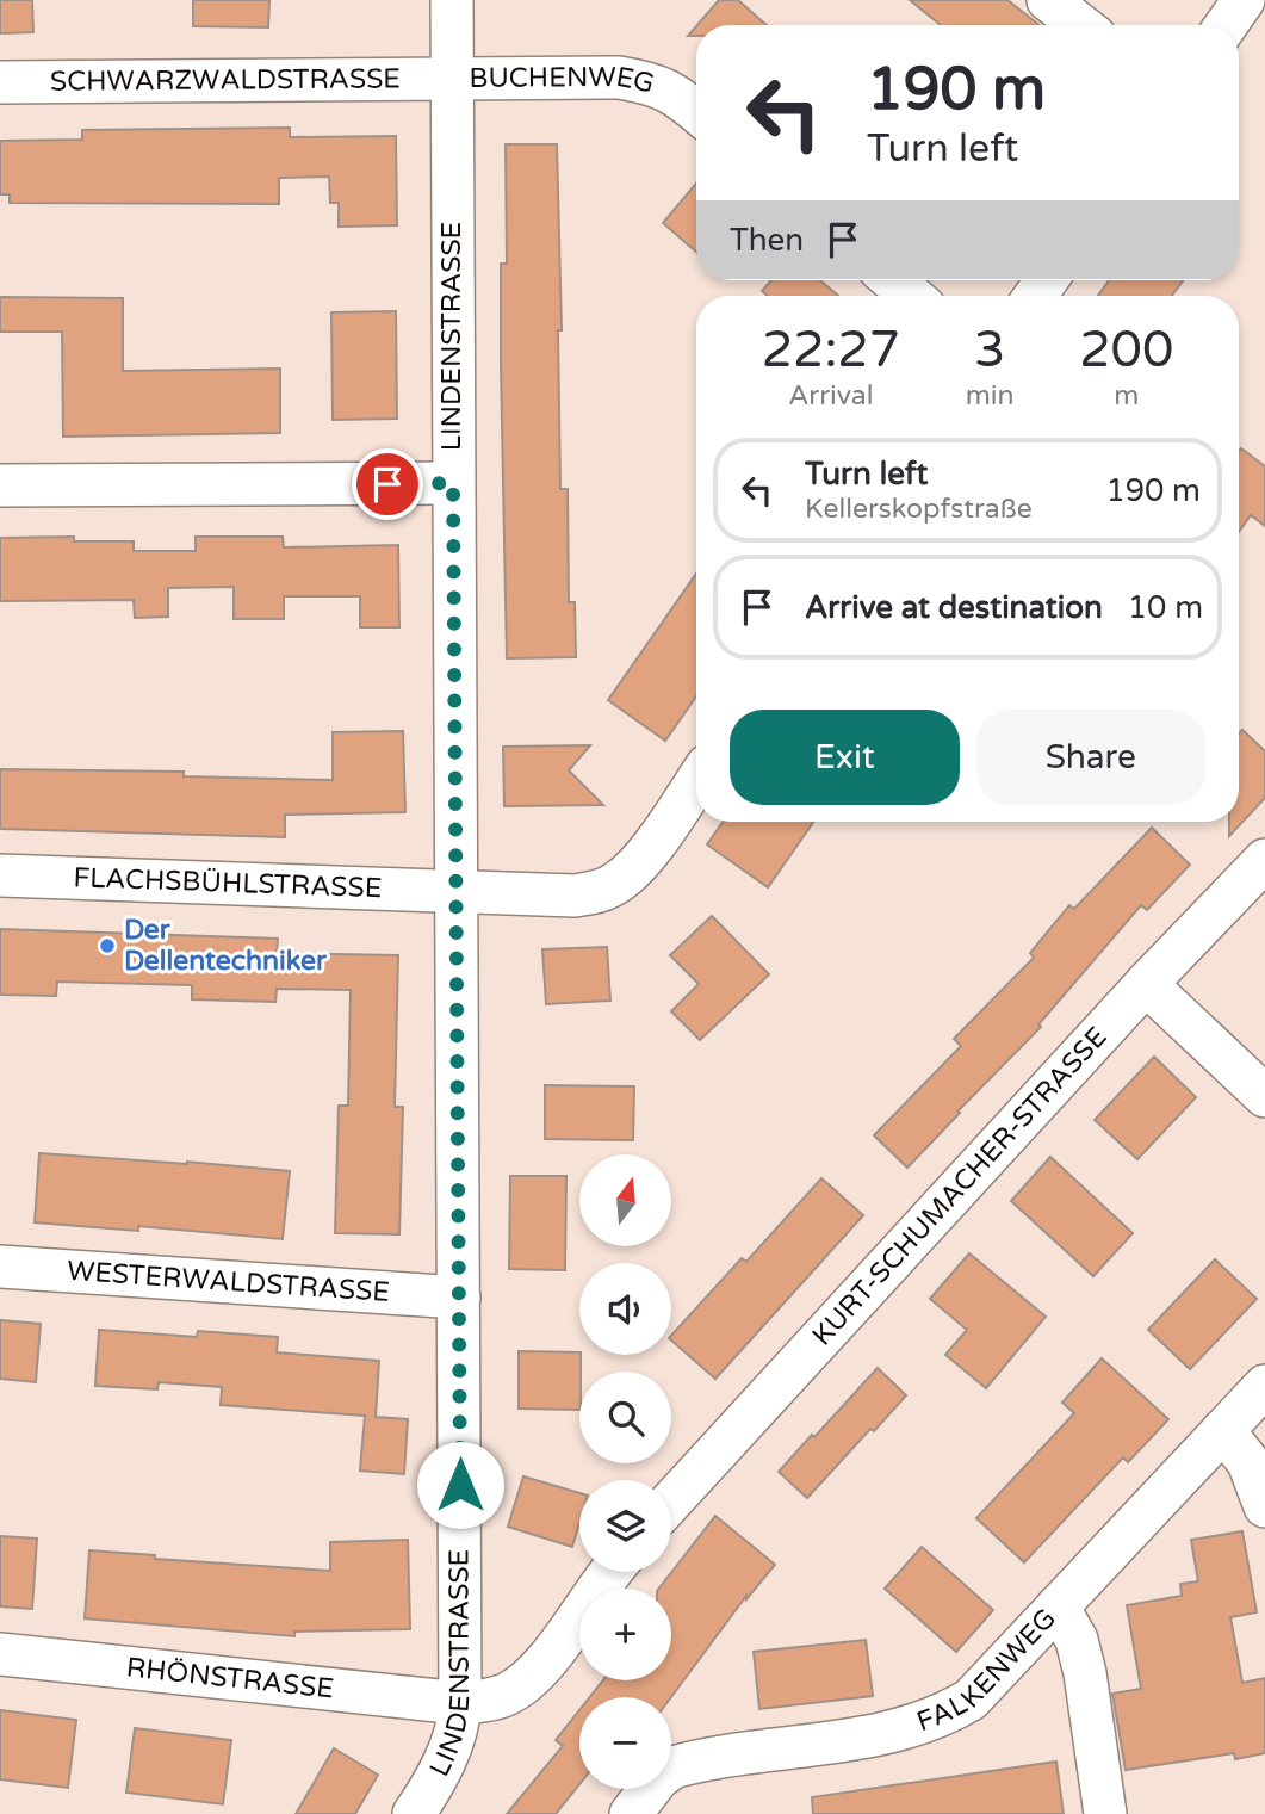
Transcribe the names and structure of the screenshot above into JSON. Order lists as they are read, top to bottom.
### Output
{
  "streets": {
    "street": [
      "SCHWARZWALDSTRASSE",
      "BUCHENWEG",
      "LINDENSTRASSE",
      "FLACHSBÜHLSTRASSE",
      "KURT-SCHUMACHER-STRASSE",
      "WESTERWALDSTRASSE",
      "FALKENWEG",
      "RHÖNSTRASSE"
    ]
  },
  "crossings": [
    ["SCHWARZWALDSTRASSE", "BUCHENWEG"],
    ["SCHWARZWALDSTRASSE", "LINDENSTRASSE"],
    ["BUCHENWEG", "LINDENSTRASSE"],
    ["LINDENSTRASSE", "FLACHSBÜHLSTRASSE"],
    ["LINDENSTRASSE", "WESTERWALDSTRASSE"],
    ["LINDENSTRASSE", "RHÖNSTRASSE"]
  ],
  "places": ["Der Dellentechniker"],
  "north": "top",
  "page": {
    "turn": ["190 m", "Turn left"],
    "then": "Then",
    "eta": [
      "22:27",
      "Arrival",
      "3",
      "min",
      "200",
      "m"
    ],
    "list": [
      {
        "name": "Turn left",
        "note": "Kellerskopfstraße",
        "value": "190 m"
      },
      {
        "name": "Arrive at destination",
        "value": "10 m"
      }
    ],
    "buttons": ["Exit", "Share"],
    "map_buttons": ["+", "−"]
  }
}
